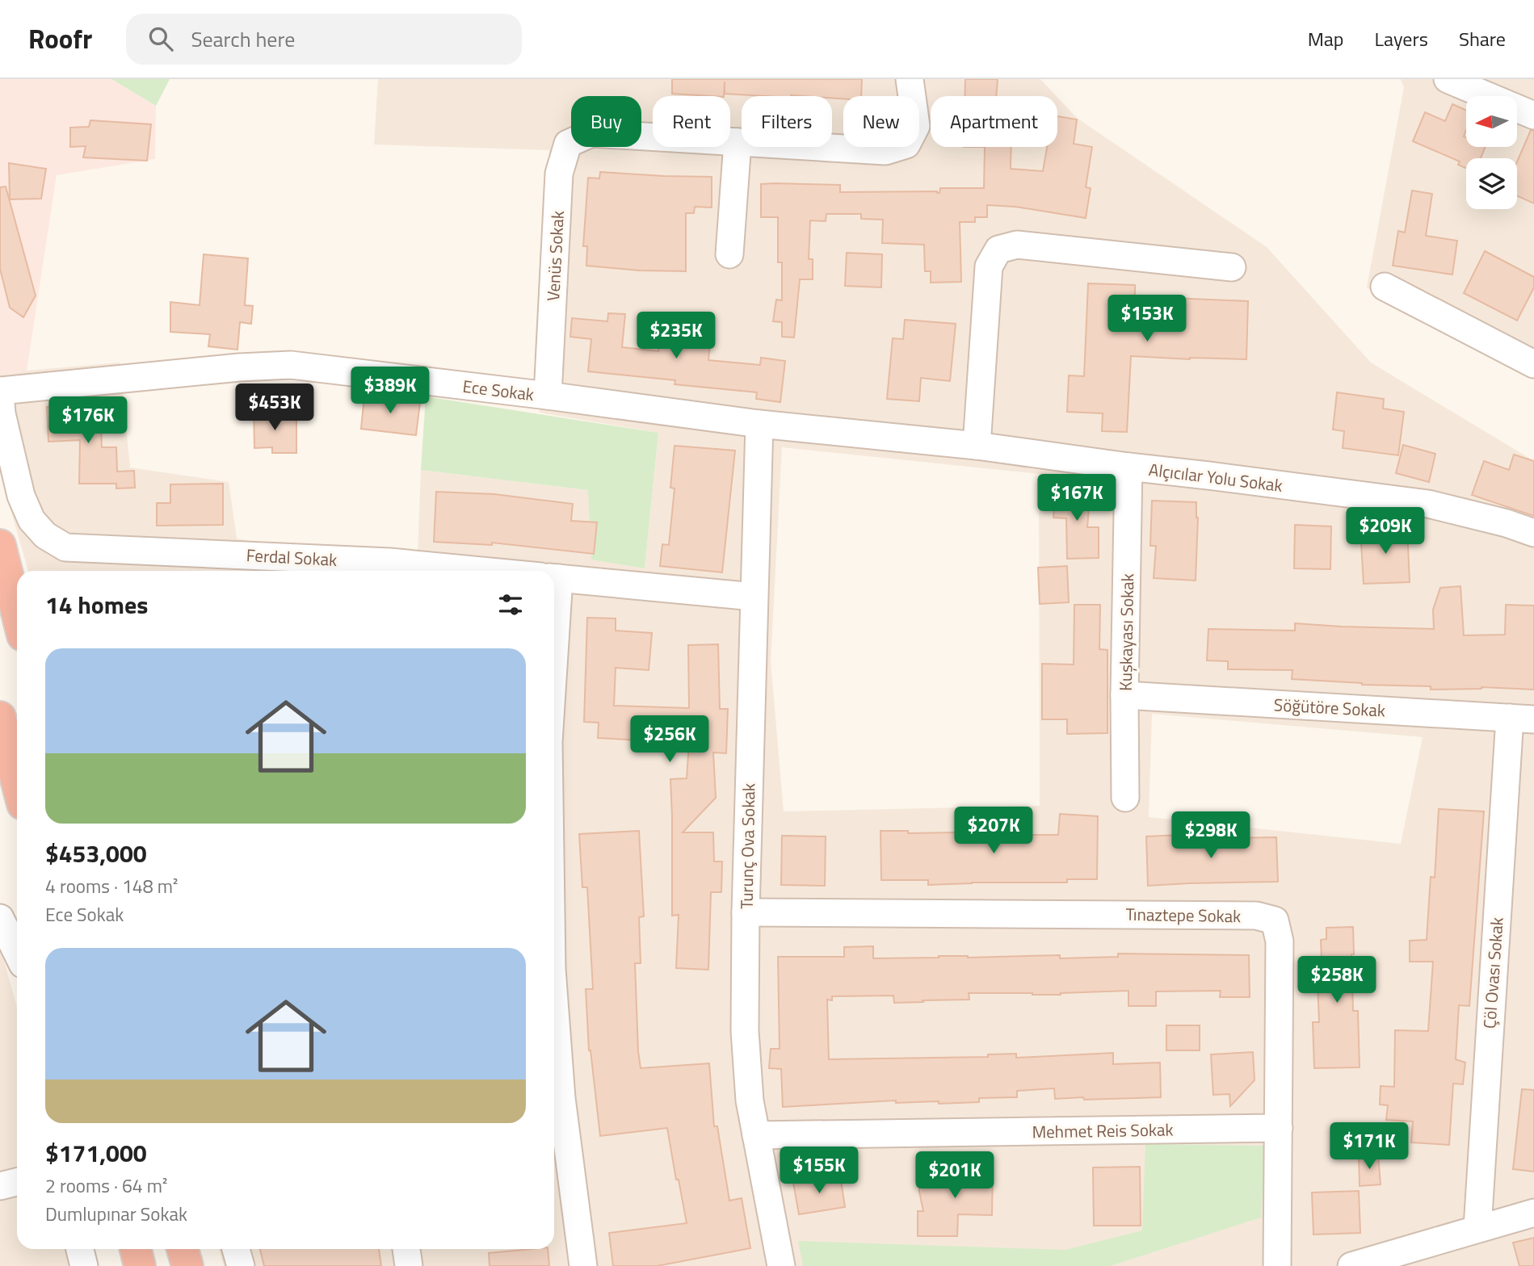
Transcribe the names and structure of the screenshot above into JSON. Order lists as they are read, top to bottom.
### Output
{
  "streets": {
    "street": [
      "Venüs Sokak",
      "Ece Sokak",
      "Alçıcılar Yolu Sokak",
      "Ferdal Sokak",
      "Kuşkayası Sokak",
      "Söğütöre Sokak",
      "Turunç Ova Sokak",
      "Tınaztepe Sokak",
      "Çöl Ovası Sokak",
      "Mehmet Reis Sokak"
    ]
  },
  "crossings": [
    ["Venüs Sokak", "Ece Sokak"],
    ["Ece Sokak", "Alçıcılar Yolu Sokak"],
    ["Ece Sokak", "Ferdal Sokak"],
    ["Ece Sokak", "Turunç Ova Sokak"],
    ["Alçıcılar Yolu Sokak", "Kuşkayası Sokak"],
    ["Alçıcılar Yolu Sokak", "Turunç Ova Sokak"],
    ["Ferdal Sokak", "Turunç Ova Sokak"],
    ["Kuşkayası Sokak", "Söğütöre Sokak"],
    ["Söğütöre Sokak", "Çöl Ovası Sokak"],
    ["Turunç Ova Sokak", "Tınaztepe Sokak"],
    ["Turunç Ova Sokak", "Mehmet Reis Sokak"],
    ["Tınaztepe Sokak", "Mehmet Reis Sokak"]
  ],
  "north": "left",
  "page": {
    "header": "Roofr",
    "search": "Search here",
    "nav": ["Map", "Layers", "Share"],
    "chip": [
      "Buy",
      "Rent",
      "Filters",
      "New",
      "Apartment"
    ],
    "price": [
      "$153K",
      "$235K",
      "$389K",
      "$453K",
      "$176K",
      "$167K",
      "$209K",
      "$256K",
      "$207K",
      "$298K",
      "$258K",
      "$171K",
      "$155K",
      "$201K"
    ],
    "heading": "14 homes",
    "list": [
      {
        "name": "$453,000",
        "note": "4 rooms · 148 m² · Ece Sokak"
      },
      {
        "name": "$171,000",
        "note": "2 rooms · 64 m² · Dumlupınar Sokak"
      }
    ]
  }
}
